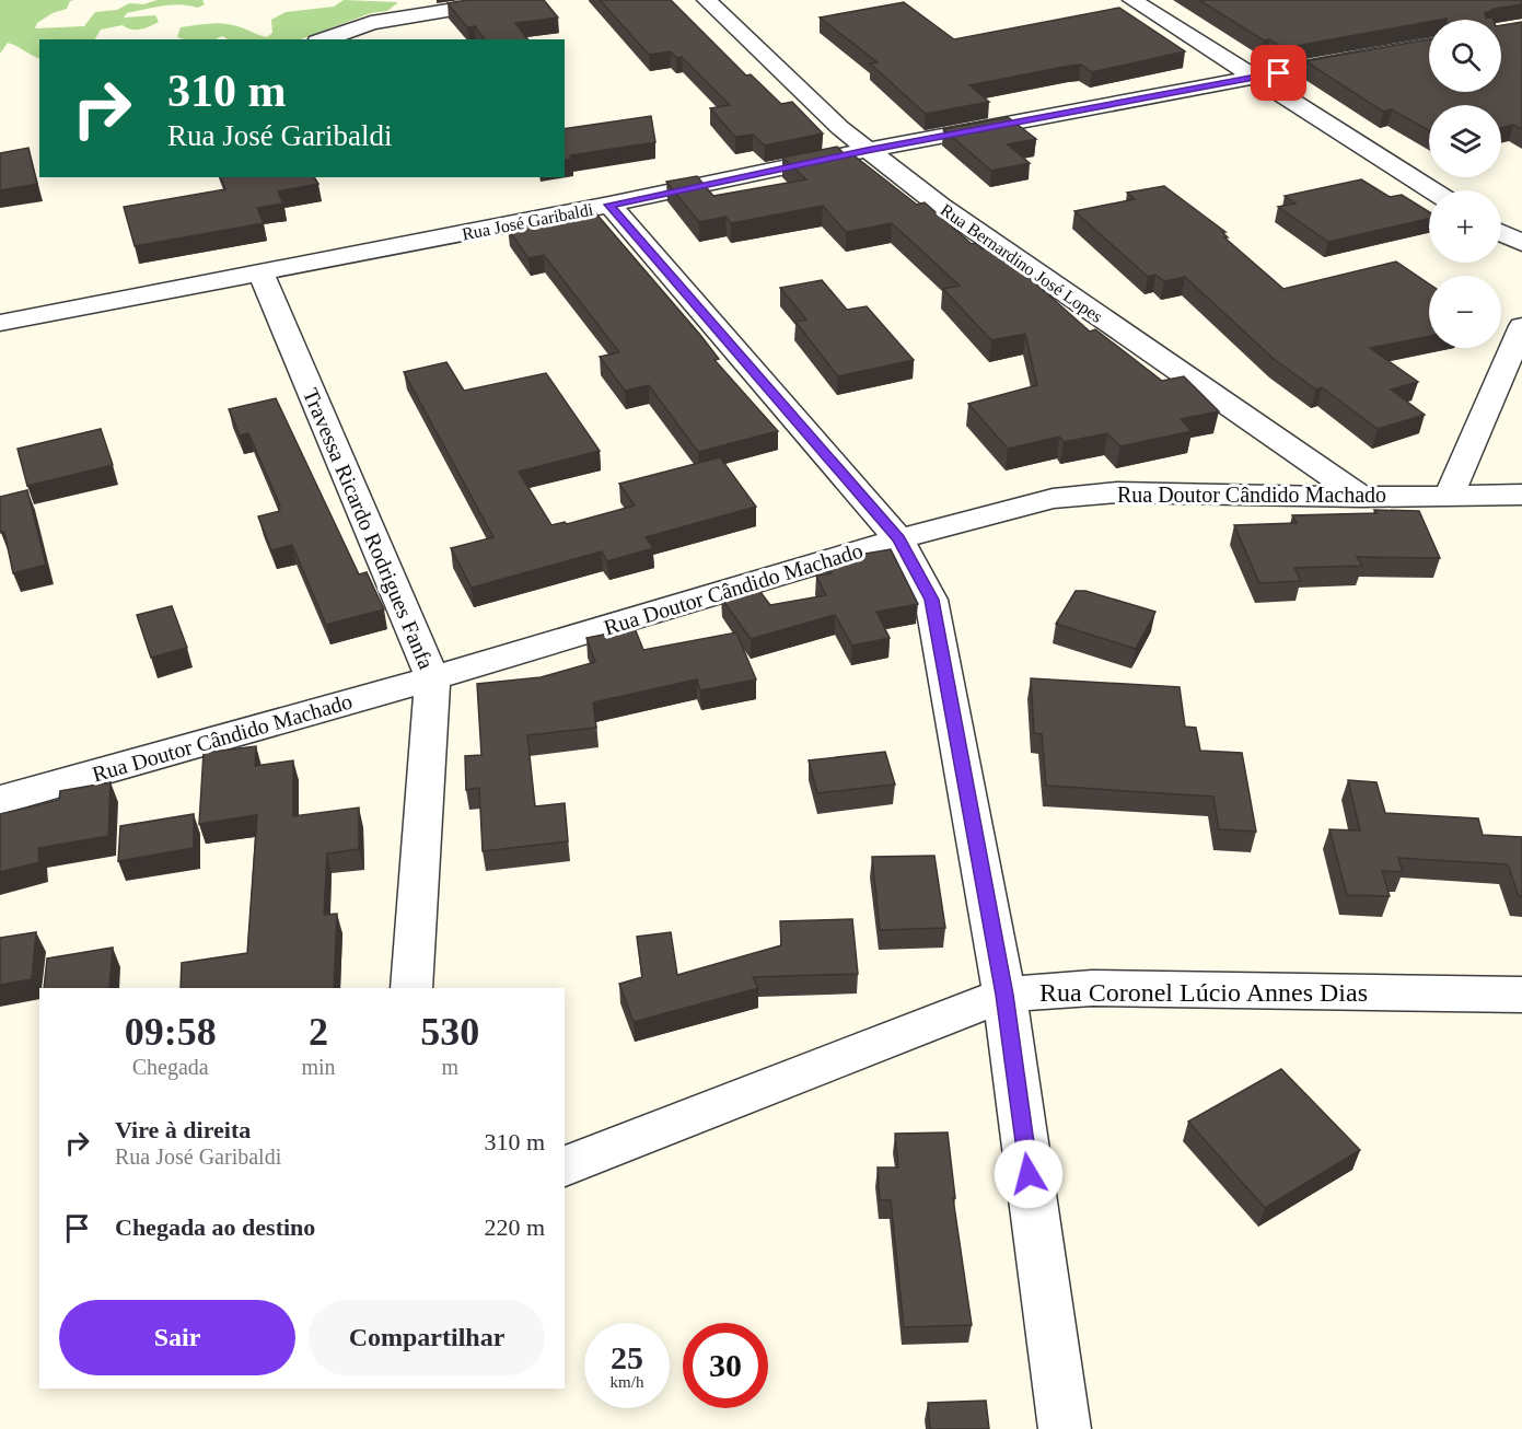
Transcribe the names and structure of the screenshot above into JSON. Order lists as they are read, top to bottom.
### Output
{
  "streets": {
    "street": [
      "Rua José Garibaldi",
      "Rua Bernardino José Lopes",
      "Rua Doutor Cândido Machado",
      "Travessa Ricardo Rodrigues Fanfa",
      "Rua Coronel Lúcio Annes Dias"
    ]
  },
  "crossings": [
    ["Rua José Garibaldi", "Rua Bernardino José Lopes"],
    ["Rua José Garibaldi", "Travessa Ricardo Rodrigues Fanfa"],
    ["Rua Bernardino José Lopes", "Rua Doutor Cândido Machado"],
    ["Rua Doutor Cândido Machado", "Travessa Ricardo Rodrigues Fanfa"]
  ],
  "page": {
    "map_buttons": ["+", "−"],
    "turn": ["310 m", "Rua José Garibaldi"],
    "eta": [
      "09:58",
      "Chegada",
      "2",
      "min",
      "530",
      "m"
    ],
    "list": [
      {
        "name": "Vire à direita",
        "note": "Rua José Garibaldi",
        "value": "310 m"
      },
      {
        "name": "Chegada ao destino",
        "value": "220 m"
      }
    ],
    "buttons": ["Sair", "Compartilhar"],
    "speed": "25 km/h",
    "limit": "30"
  }
}
